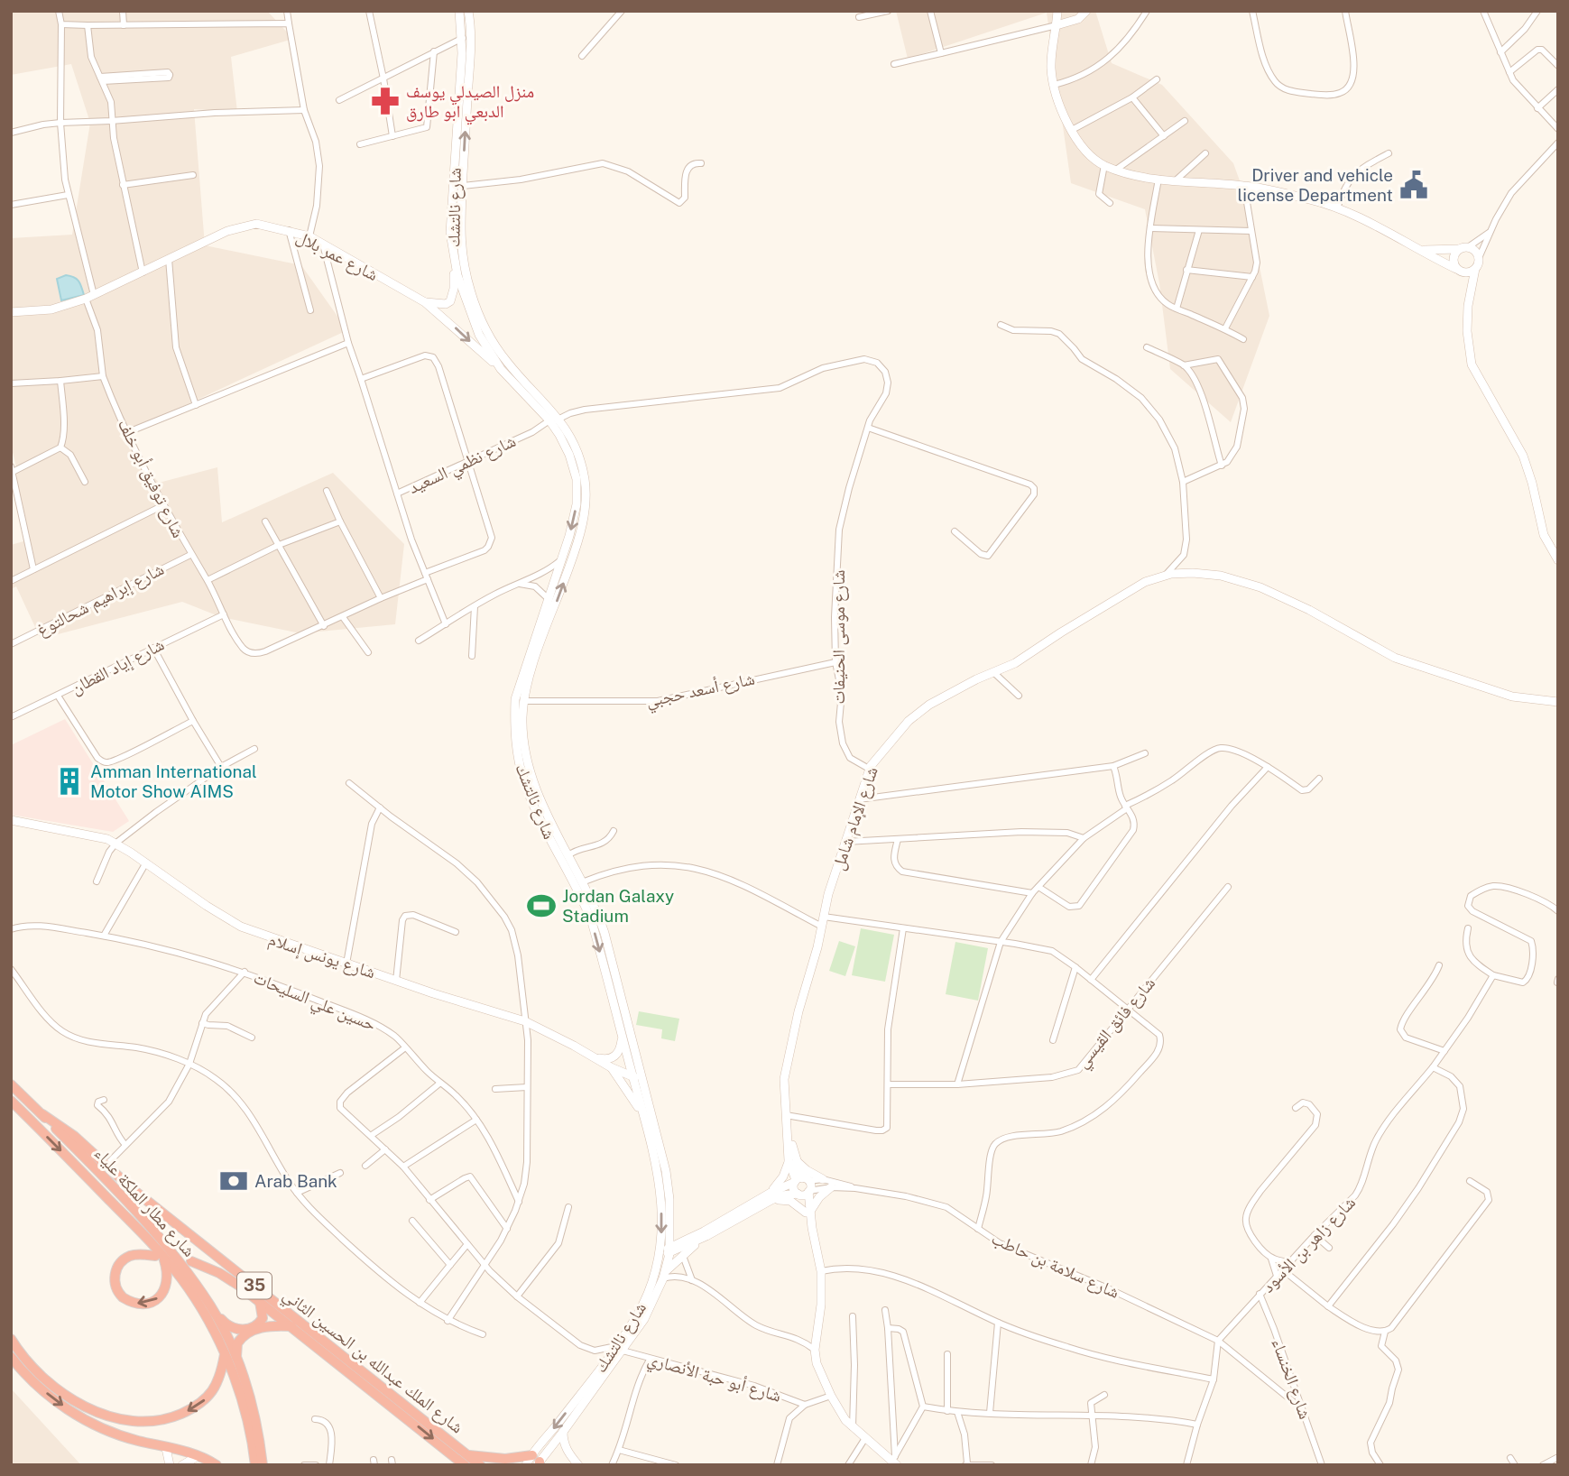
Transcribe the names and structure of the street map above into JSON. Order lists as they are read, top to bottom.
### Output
{
  "streets": {
    "highway": ["شارع مطار الملكة علياء", "35", "شارع الملك عبدالله بن الحسين الثاني"],
    "street": [
      "شارع نالتشك",
      "شارع عمر بلال",
      "شارع نظمي السعيد",
      "شارع توفيق أبو خلف",
      "شارع إبراهيم شحالتوغ",
      "شارع موسى الحنيفات",
      "شارع إياد القطان",
      "شارع أسعد حجبي",
      "شارع الإمام شامل",
      "شارع يونس إسلام",
      "حسين علي السليحات",
      "شارع فائق القيسي",
      "شارع زاهر بن الأسود",
      "شارع سلامة بن حاطب",
      "شارع أبو حبة الأنصاري",
      "شارع الخنساء"
    ]
  },
  "crossings": [
    ["شارع نالتشك", "شارع عمر بلال"],
    ["شارع نالتشك", "شارع نظمي السعيد"],
    ["شارع نالتشك", "شارع موسى الحنيفات"],
    ["شارع نالتشك", "شارع أسعد حجبي"],
    ["شارع نالتشك", "شارع يونس إسلام"],
    ["شارع نالتشك", "شارع سلامة بن حاطب"],
    ["شارع نالتشك", "شارع أبو حبة الأنصاري"],
    ["شارع عمر بلال", "شارع توفيق أبو خلف"],
    ["شارع توفيق أبو خلف", "شارع إبراهيم شحالتوغ"],
    ["شارع توفيق أبو خلف", "شارع إياد القطان"],
    ["شارع موسى الحنيفات", "شارع أسعد حجبي"],
    ["شارع موسى الحنيفات", "شارع الإمام شامل"],
    ["شارع الإمام شامل", "شارع سلامة بن حاطب"],
    ["شارع مطار الملكة علياء", "شارع الملك عبدالله بن الحسين الثاني"],
    ["شارع زاهر بن الأسود", "شارع سلامة بن حاطب"],
    ["شارع زاهر بن الأسود", "شارع الخنساء"],
    ["شارع سلامة بن حاطب", "شارع الخنساء"]
  ],
  "places": {
    "pharmacy": ["منزل الصيدلي يوسف الدبعي ابو طارق"],
    "public building": ["Driver and vehicle license Department"],
    "building": ["Amman International Motor Show AIMS"],
    "sports": ["Jordan Galaxy Stadium"],
    "bank": ["Arab Bank"]
  }
}
